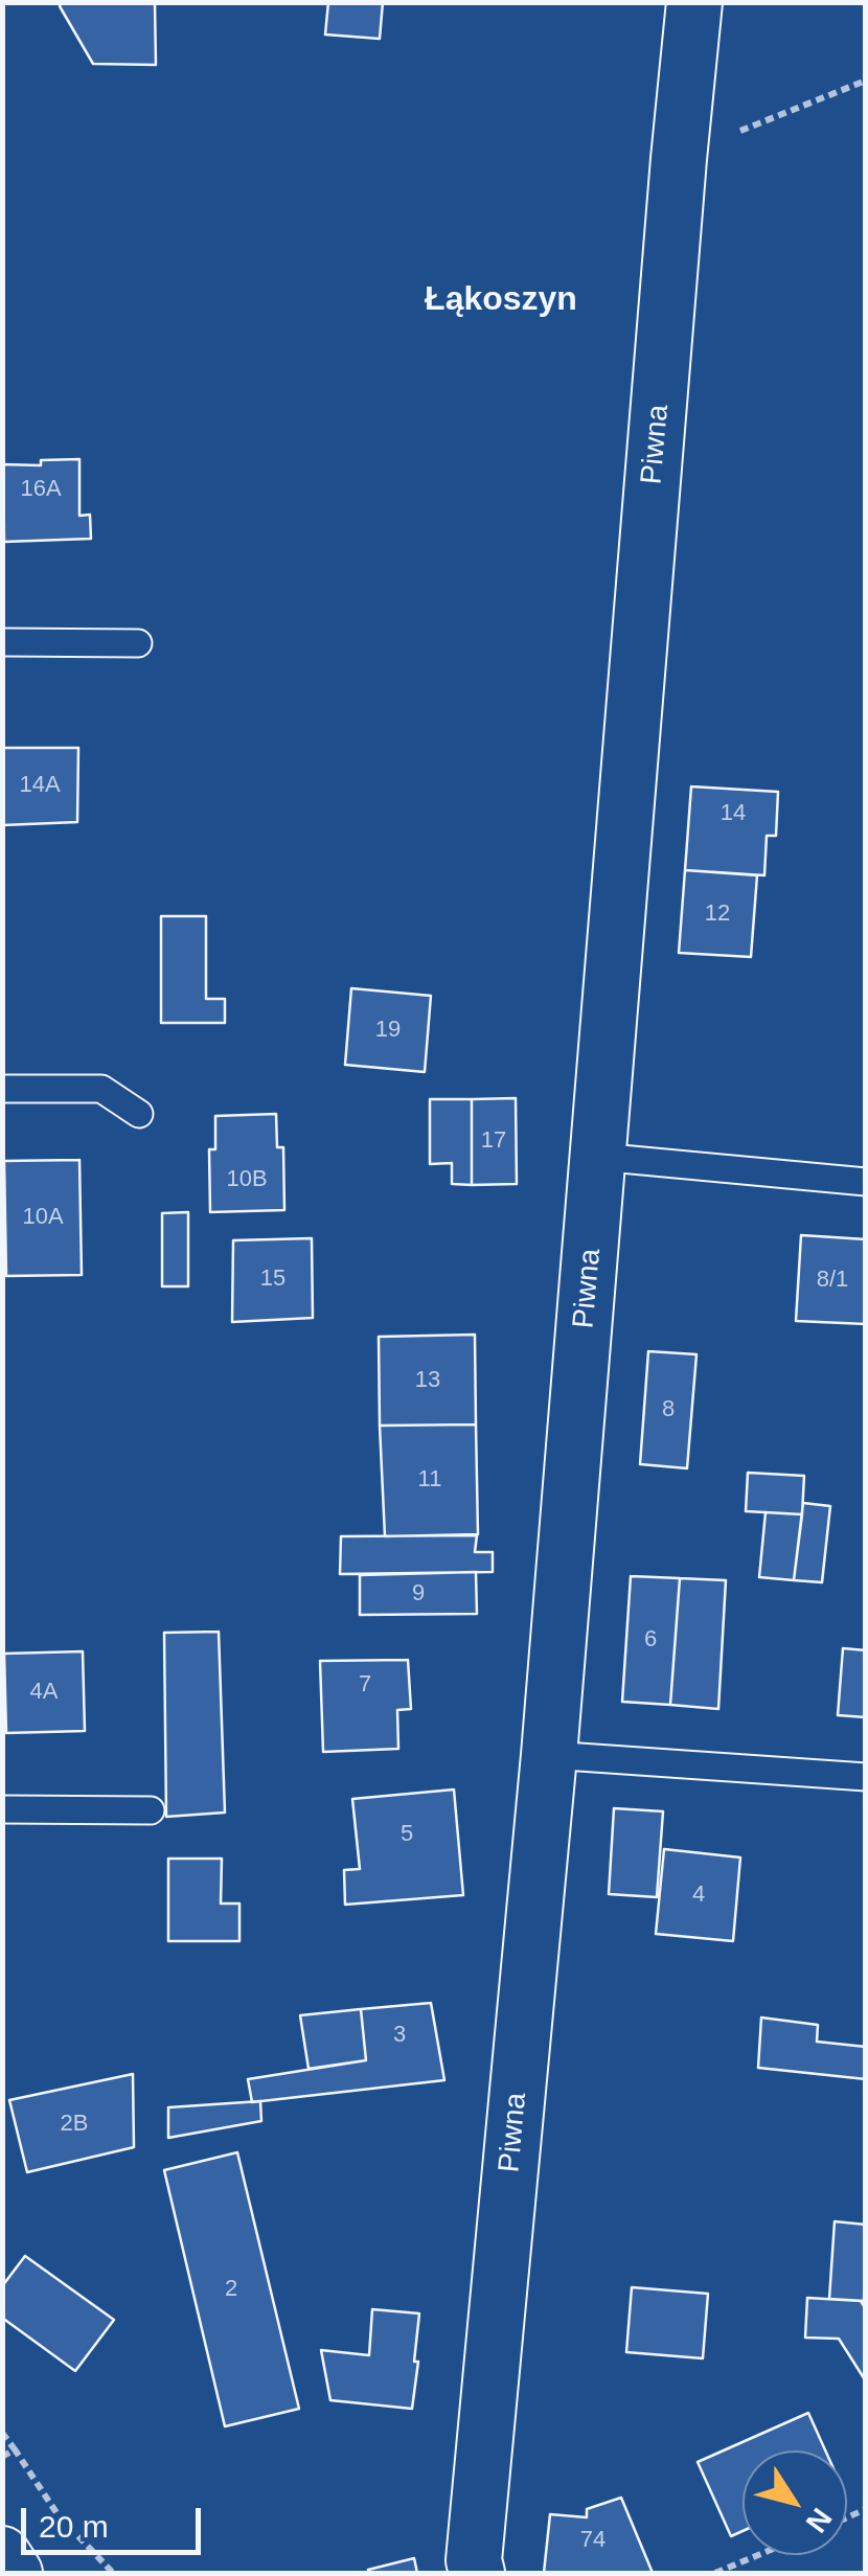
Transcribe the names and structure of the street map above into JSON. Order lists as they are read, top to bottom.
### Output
{
  "streets": {
    "street": ["Piwna"]
  },
  "districts": ["Łąkoszyn"],
  "house_numbers": [
    "16A",
    "14A",
    "14",
    "12",
    "19",
    "17",
    "10B",
    "10A",
    "15",
    "8/1",
    "13",
    "8",
    "11",
    "9",
    "6",
    "7",
    "4A",
    "5",
    "4",
    "3",
    "2B",
    "2",
    "74"
  ],
  "scale_bar": "20 m",
  "north": "bottom right"
}
